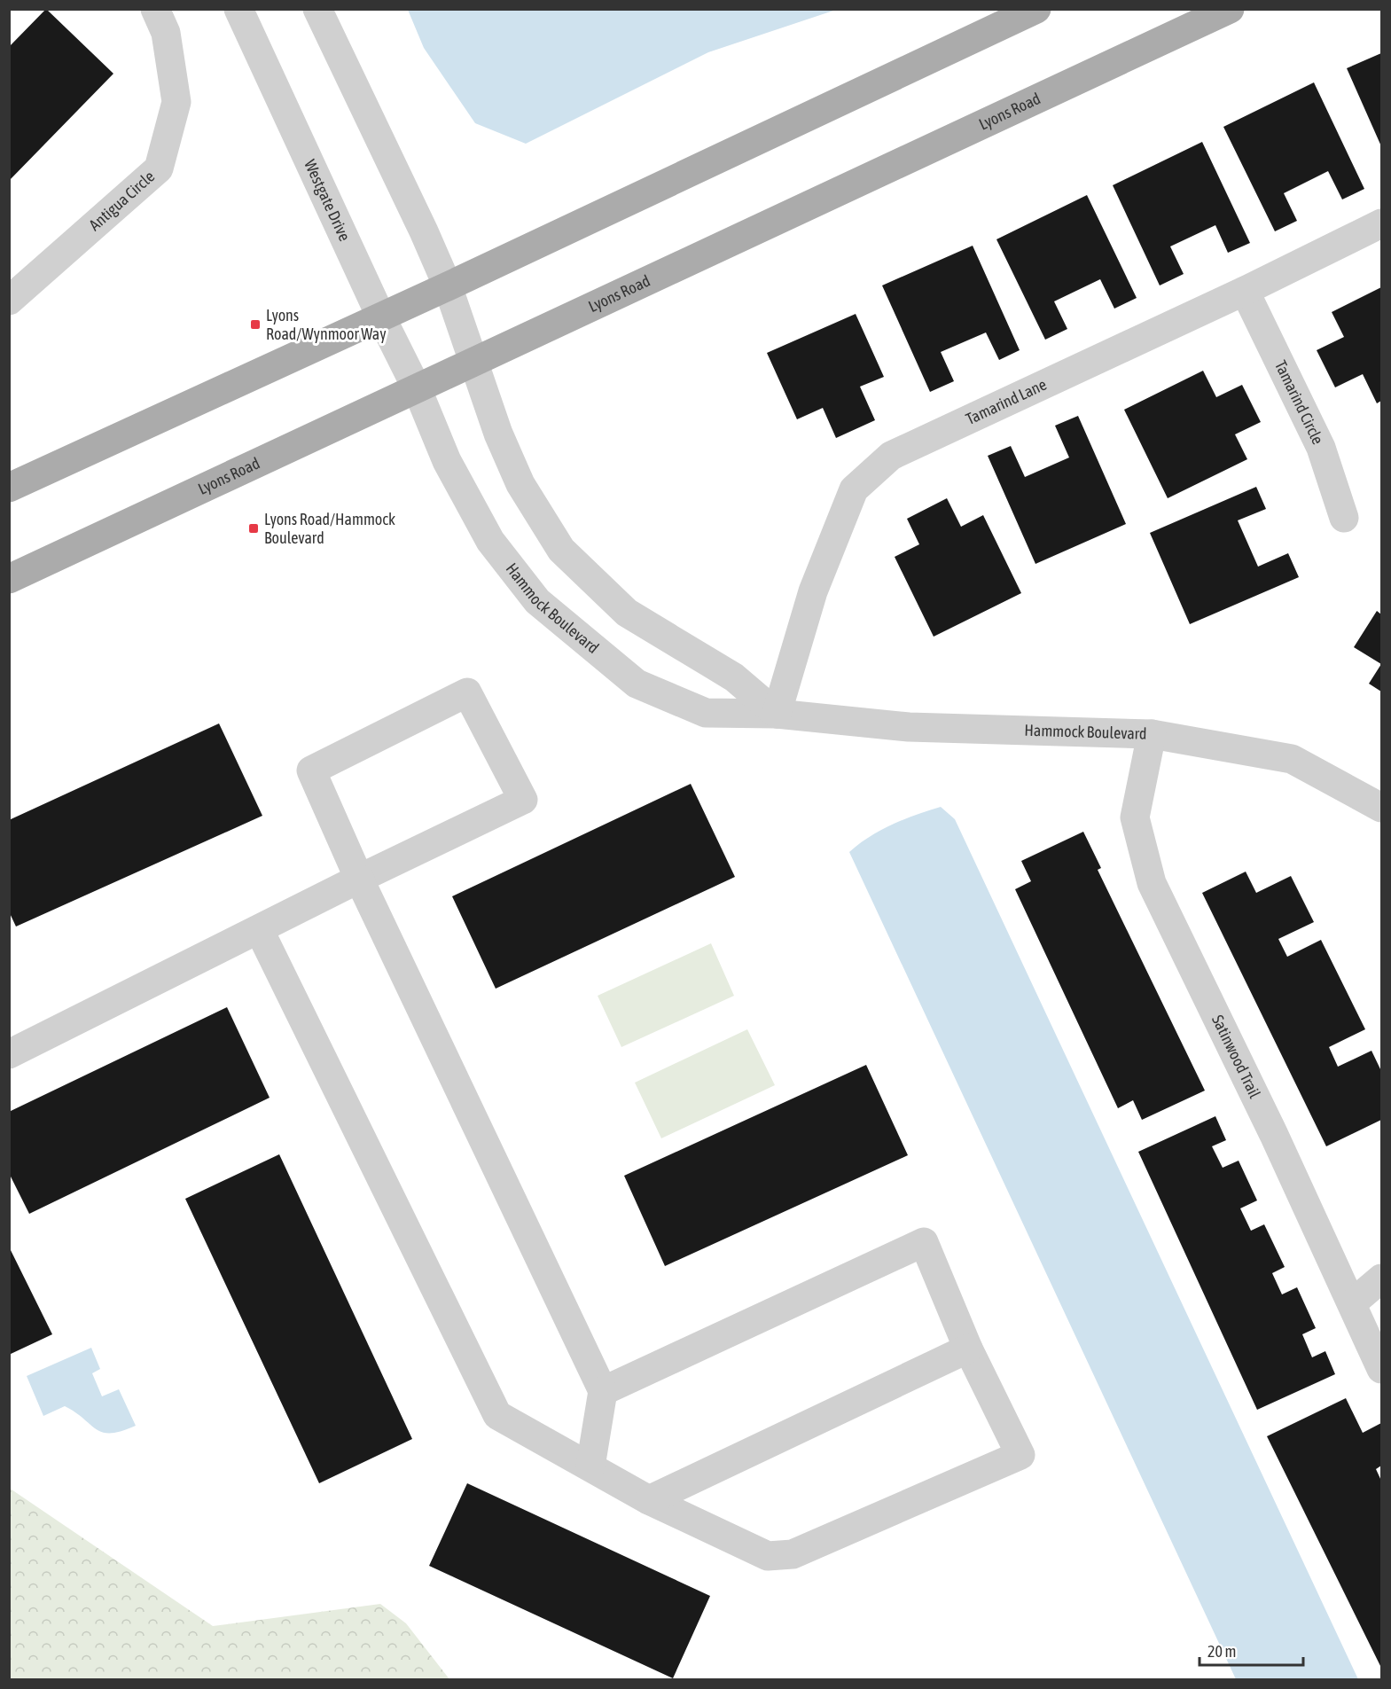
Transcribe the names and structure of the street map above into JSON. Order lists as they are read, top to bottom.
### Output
{
  "streets": {
    "main road": ["Lyons Road"],
    "street": [
      "Westgate Drive",
      "Antigua Circle",
      "Tamarind Lane",
      "Tamarind Circle",
      "Hammock Boulevard",
      "Satinwood Trail"
    ]
  },
  "crossings": [
    ["Lyons Road", "Westgate Drive"],
    ["Lyons Road", "Hammock Boulevard"],
    ["Westgate Drive", "Hammock Boulevard"],
    ["Tamarind Lane", "Tamarind Circle"],
    ["Tamarind Lane", "Hammock Boulevard"],
    ["Hammock Boulevard", "Satinwood Trail"]
  ],
  "places": {
    "transit": ["Lyons Road/Wynmoor Way", "Lyons Road/Hammock Boulevard"]
  },
  "scale_bar": "20 m"
}
